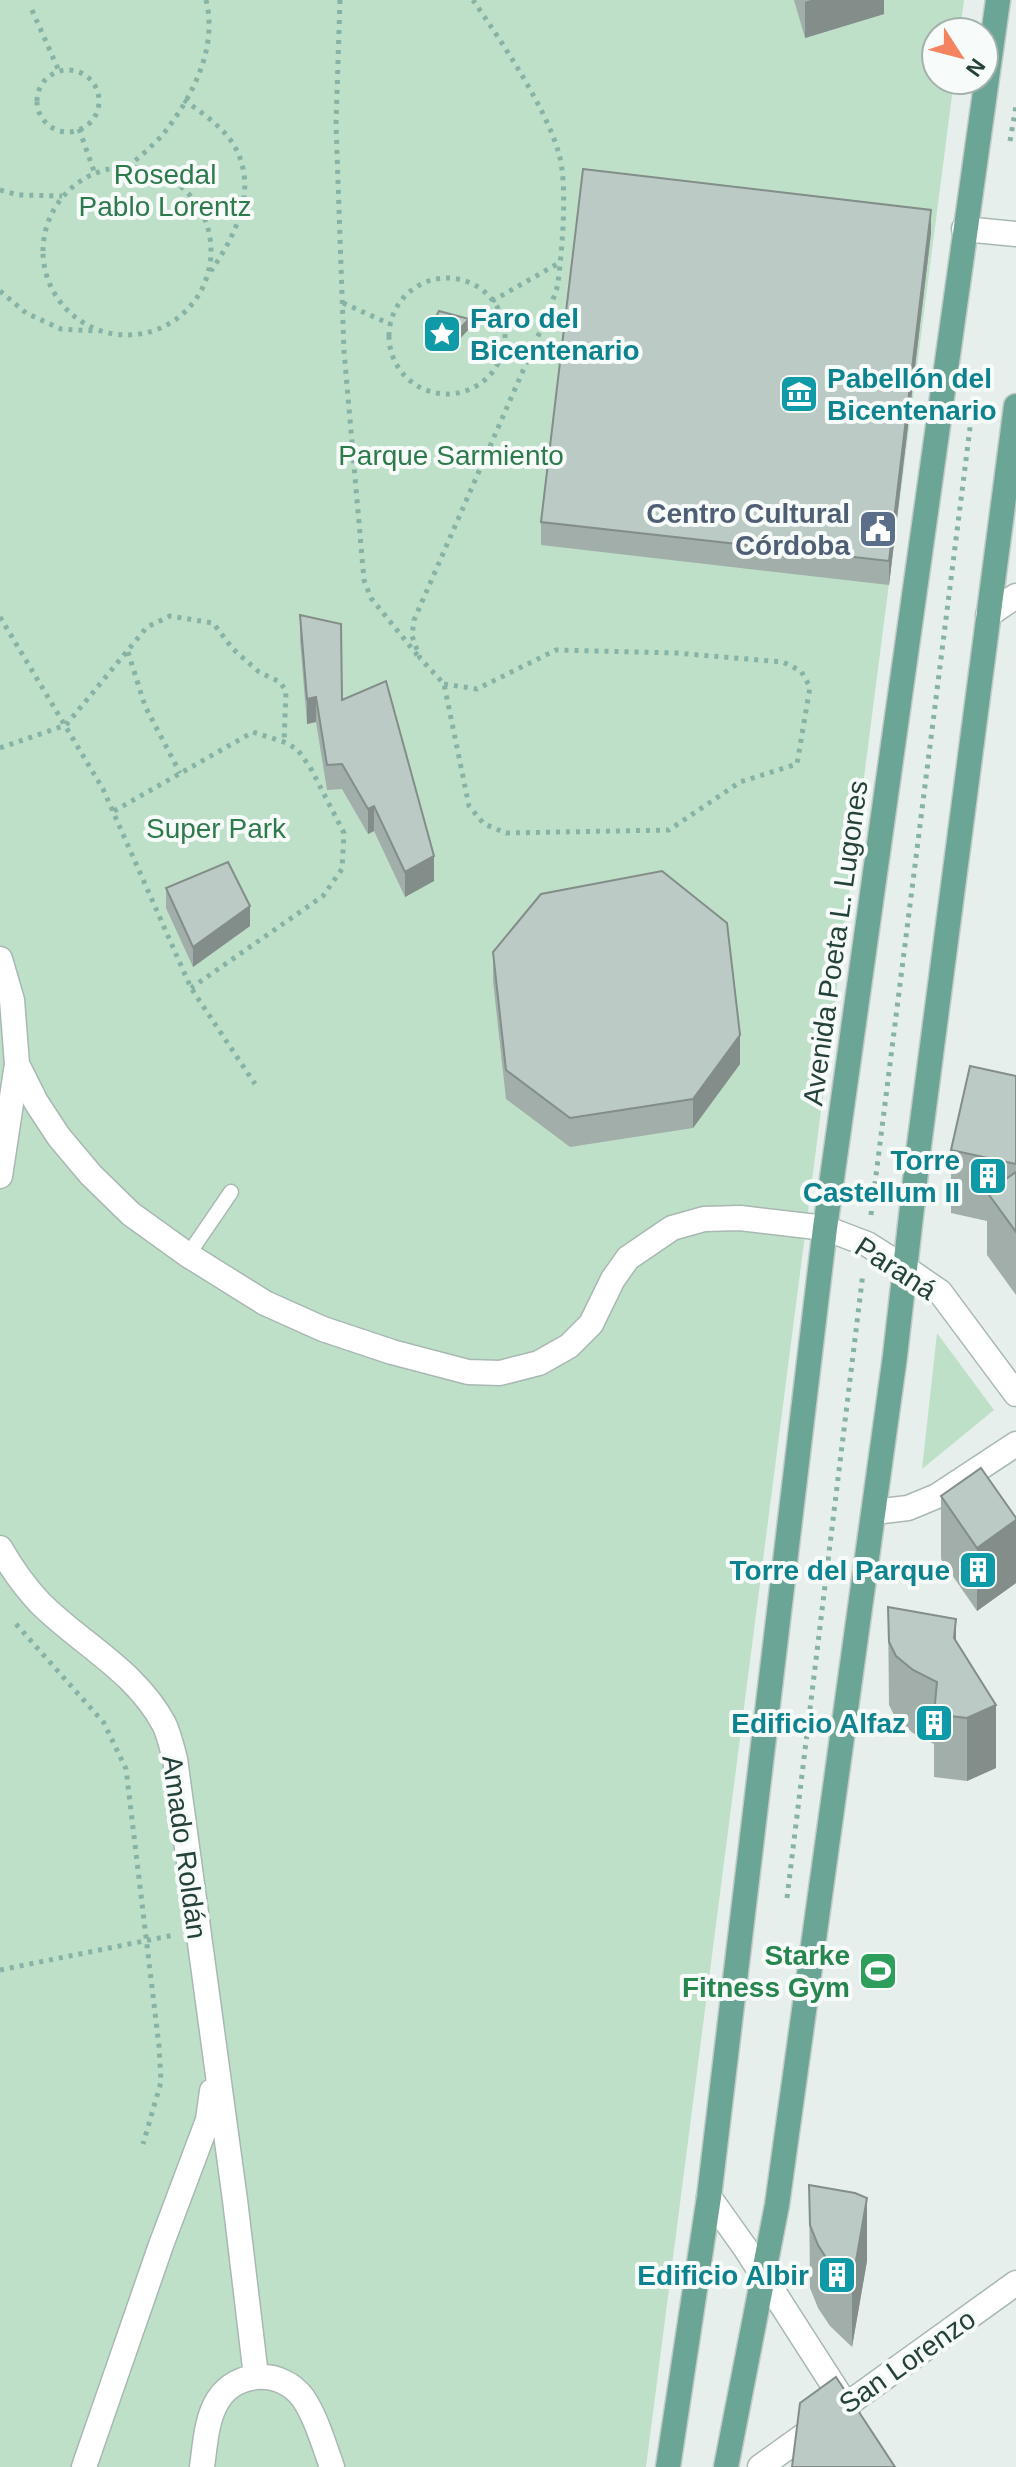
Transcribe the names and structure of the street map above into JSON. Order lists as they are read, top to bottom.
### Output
{
  "streets": {
    "main road": ["Avenida Poeta L. Lugones"],
    "street": ["Paraná", "Amado Roldán", "San Lorenzo"]
  },
  "crossings": [
    ["Avenida Poeta L. Lugones", "Paraná"]
  ],
  "parks": ["Rosedal Pablo Lorentz", "Parque Sarmiento", "Super Park"],
  "places": {
    "place": ["Faro del Bicentenario"],
    "museum": ["Pabellón del Bicentenario"],
    "public building": ["Centro Cultural Córdoba"],
    "building": [
      "Torre Castellum II",
      "Torre del Parque",
      "Edificio Alfaz",
      "Edificio Albir"
    ],
    "sports": ["Starke Fitness Gym"]
  },
  "north": "bottom right"
}
